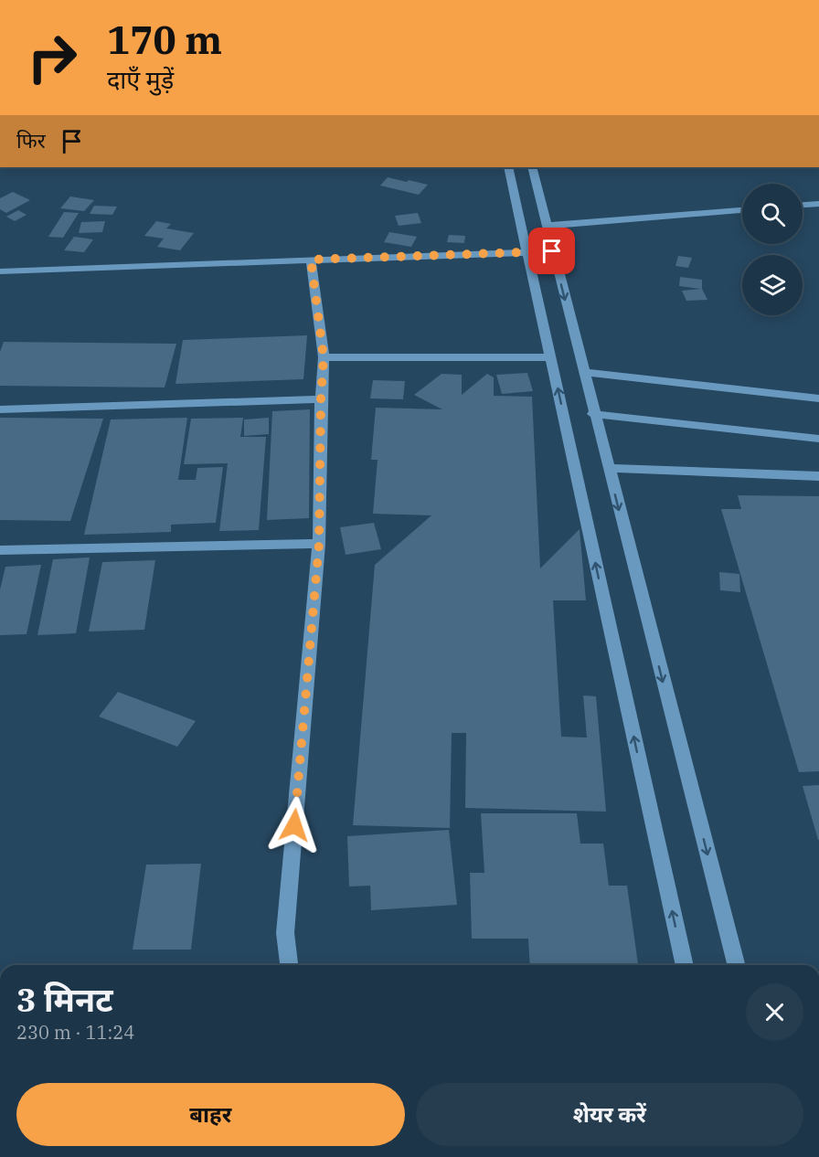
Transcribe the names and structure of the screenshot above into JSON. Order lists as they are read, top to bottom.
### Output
{
  "page": {
    "turn": ["170 m", "दाएँ मुड़ें"],
    "then": "फिर",
    "heading": ["3 मिनट", "230 m · 11:24"],
    "buttons": ["बाहर", "शेयर करें"]
  }
}
